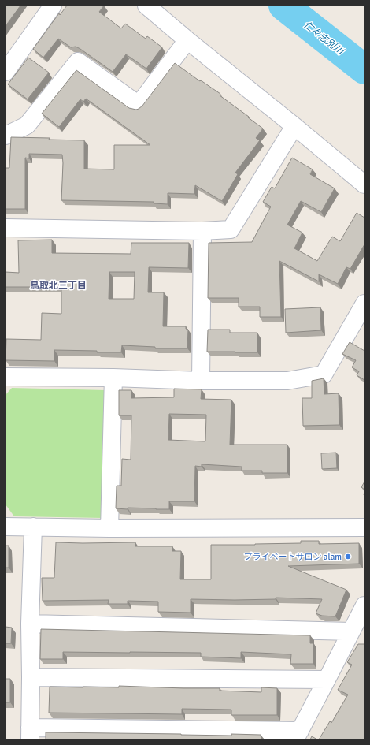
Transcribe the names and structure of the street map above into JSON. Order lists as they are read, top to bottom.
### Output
{
  "districts": ["鳥取北三丁目"],
  "water": ["仁々志別川"],
  "places": ["プライベートサロン alam"]
}
